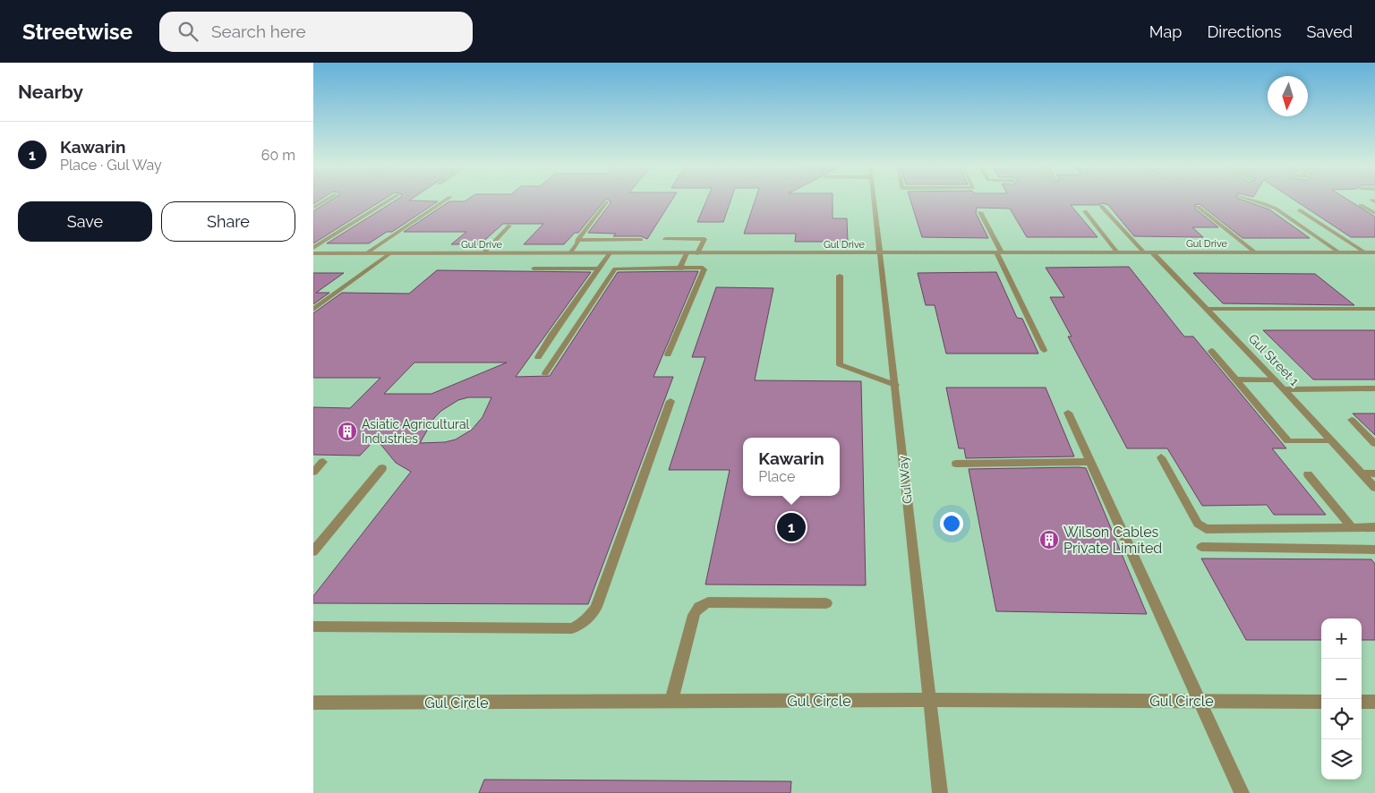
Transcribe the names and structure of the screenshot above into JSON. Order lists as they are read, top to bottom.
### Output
{
  "streets": {
    "street": [
      "Gul Drive",
      "Gul Street 1",
      "Gul Way",
      "Gul Circle"
    ]
  },
  "crossings": [
    ["Gul Drive", "Gul Street 1"],
    ["Gul Drive", "Gul Way"],
    ["Gul Way", "Gul Circle"]
  ],
  "places": {
    "building": ["Asiatic Agricultural Industries", "Wilson Cables Private Limited"]
  },
  "north": "bottom",
  "page": {
    "header": "Streetwise",
    "search": "Search here",
    "nav": ["Map", "Directions", "Saved"],
    "heading": "Nearby",
    "list": [
      {
        "mark": "1",
        "name": "Kawarin",
        "note": "Place · Gul Way",
        "value": "60 m"
      }
    ],
    "buttons": ["Save", "Share"],
    "popup": ["Kawarin", "Place"],
    "pins": "1",
    "map_buttons": ["+", "−"]
  }
}
